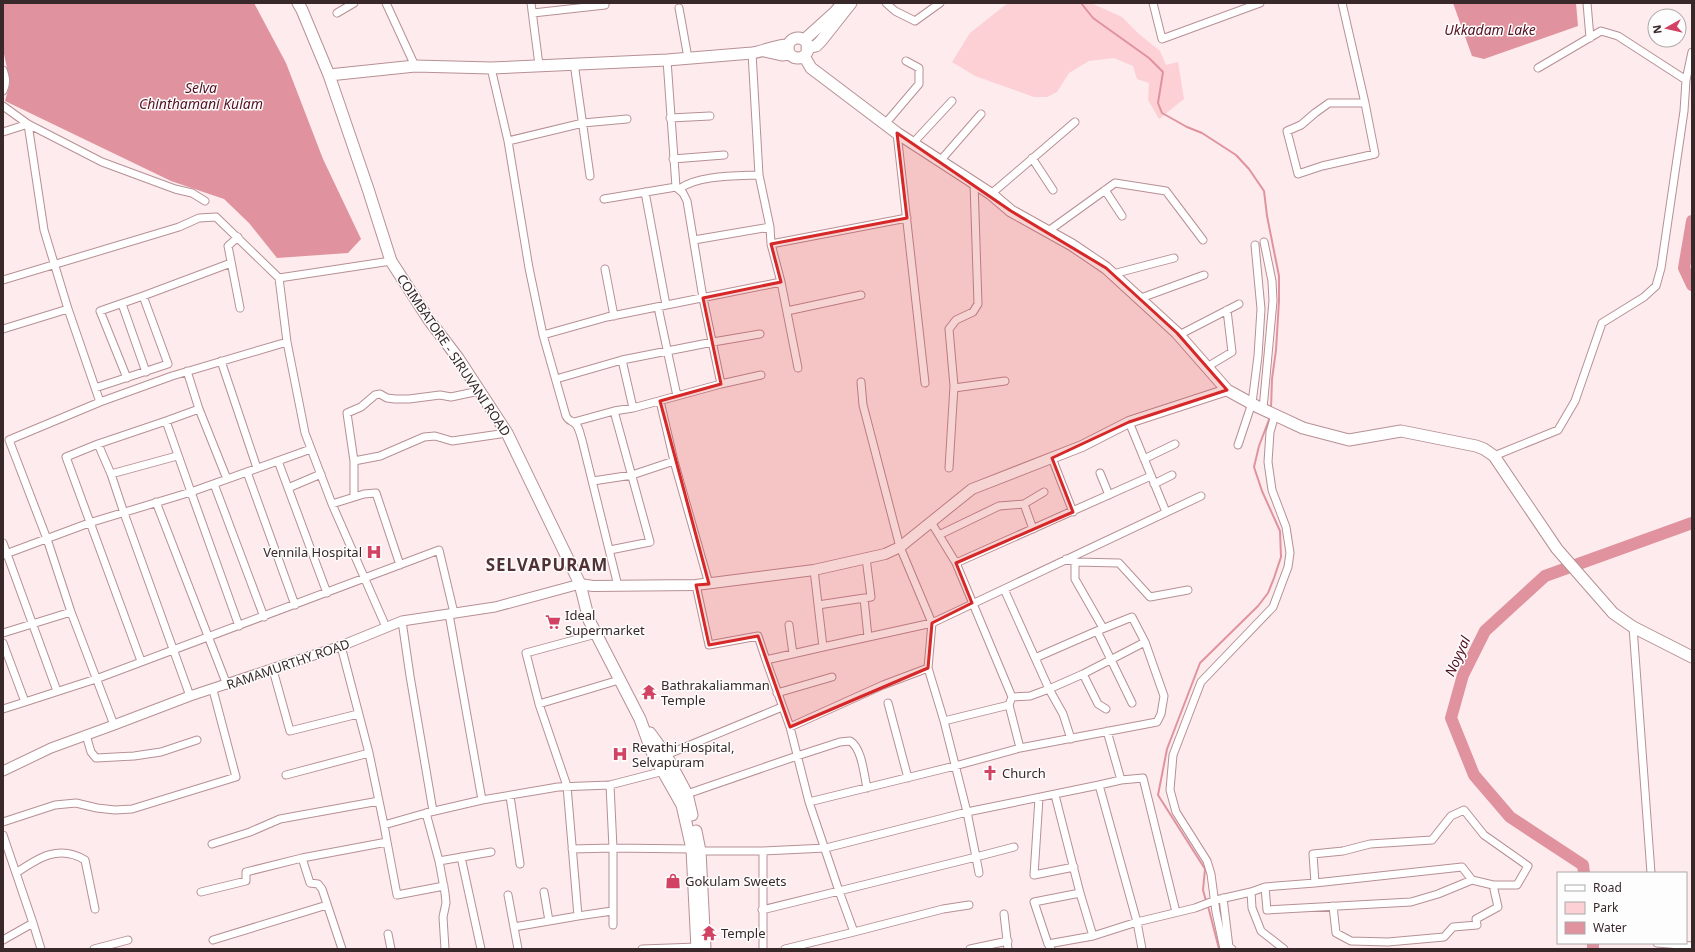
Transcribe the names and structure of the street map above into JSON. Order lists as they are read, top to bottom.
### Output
{
  "streets": {
    "main road": ["COIMBATORE - SIRUVANI ROAD"],
    "street": ["RAMAMURTHY ROAD"]
  },
  "crossings": [
    ["COIMBATORE - SIRUVANI ROAD", "RAMAMURTHY ROAD"]
  ],
  "districts": ["SELVAPURAM"],
  "water": ["Ukkadam Lake", "Selva Chinthamani Kulam", "Noyyal"],
  "places": {
    "hospital": ["Vennila Hospital", "Revathi Hospital, Selvapuram"],
    "supermarket": ["Ideal Supermarket"],
    "temple": ["Bathrakaliamman Temple", "Temple"],
    "church": ["Church"],
    "shop": ["Gokulam Sweets"]
  },
  "legend": ["Road", "Park", "Water"],
  "north": "left"
}
